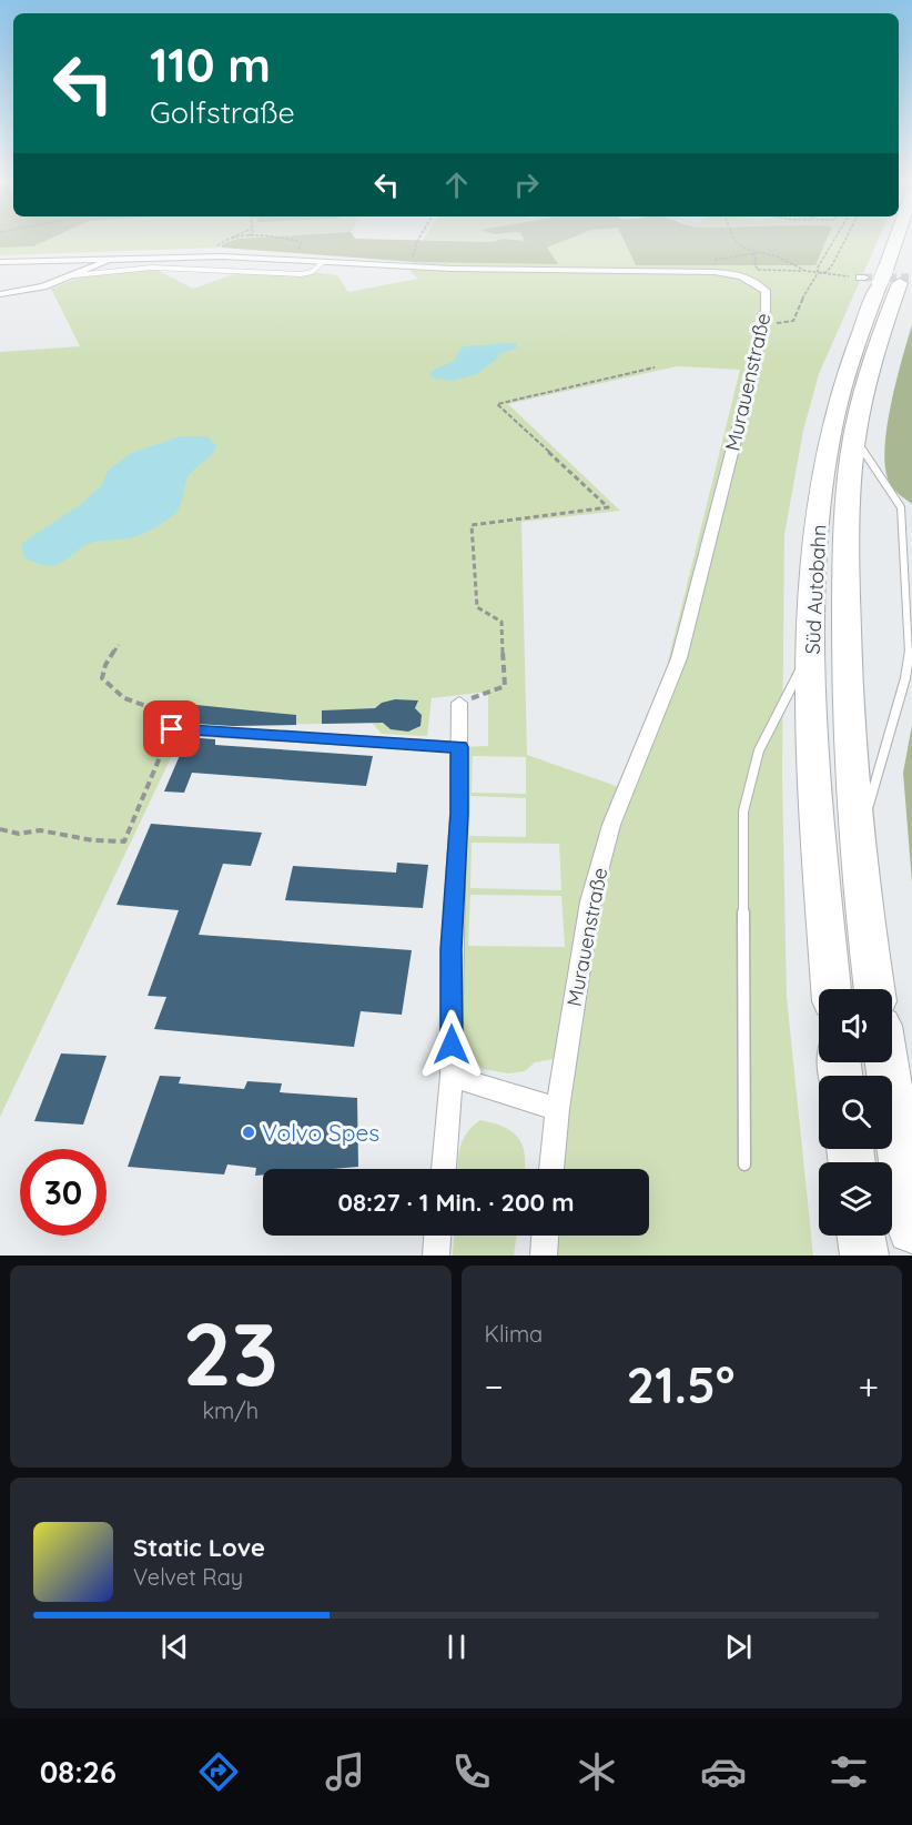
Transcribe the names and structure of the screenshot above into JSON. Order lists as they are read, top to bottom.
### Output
{
  "streets": {
    "highway": ["Süd Autobahn"],
    "street": ["Murauenstraße"]
  },
  "places": ["Volvo Spes"],
  "page": {
    "turn": ["110 m", "Golfstraße"],
    "limit": "30",
    "trip": "08:27 · 1 Min. · 200 m",
    "tile": [
      ["23", "km/h"],
      "Klima"
    ],
    "heat": ["−", "21.5°", "+"],
    "song": ["Static Love", "Velvet Ray"],
    "tabs": "08:26"
  }
}
